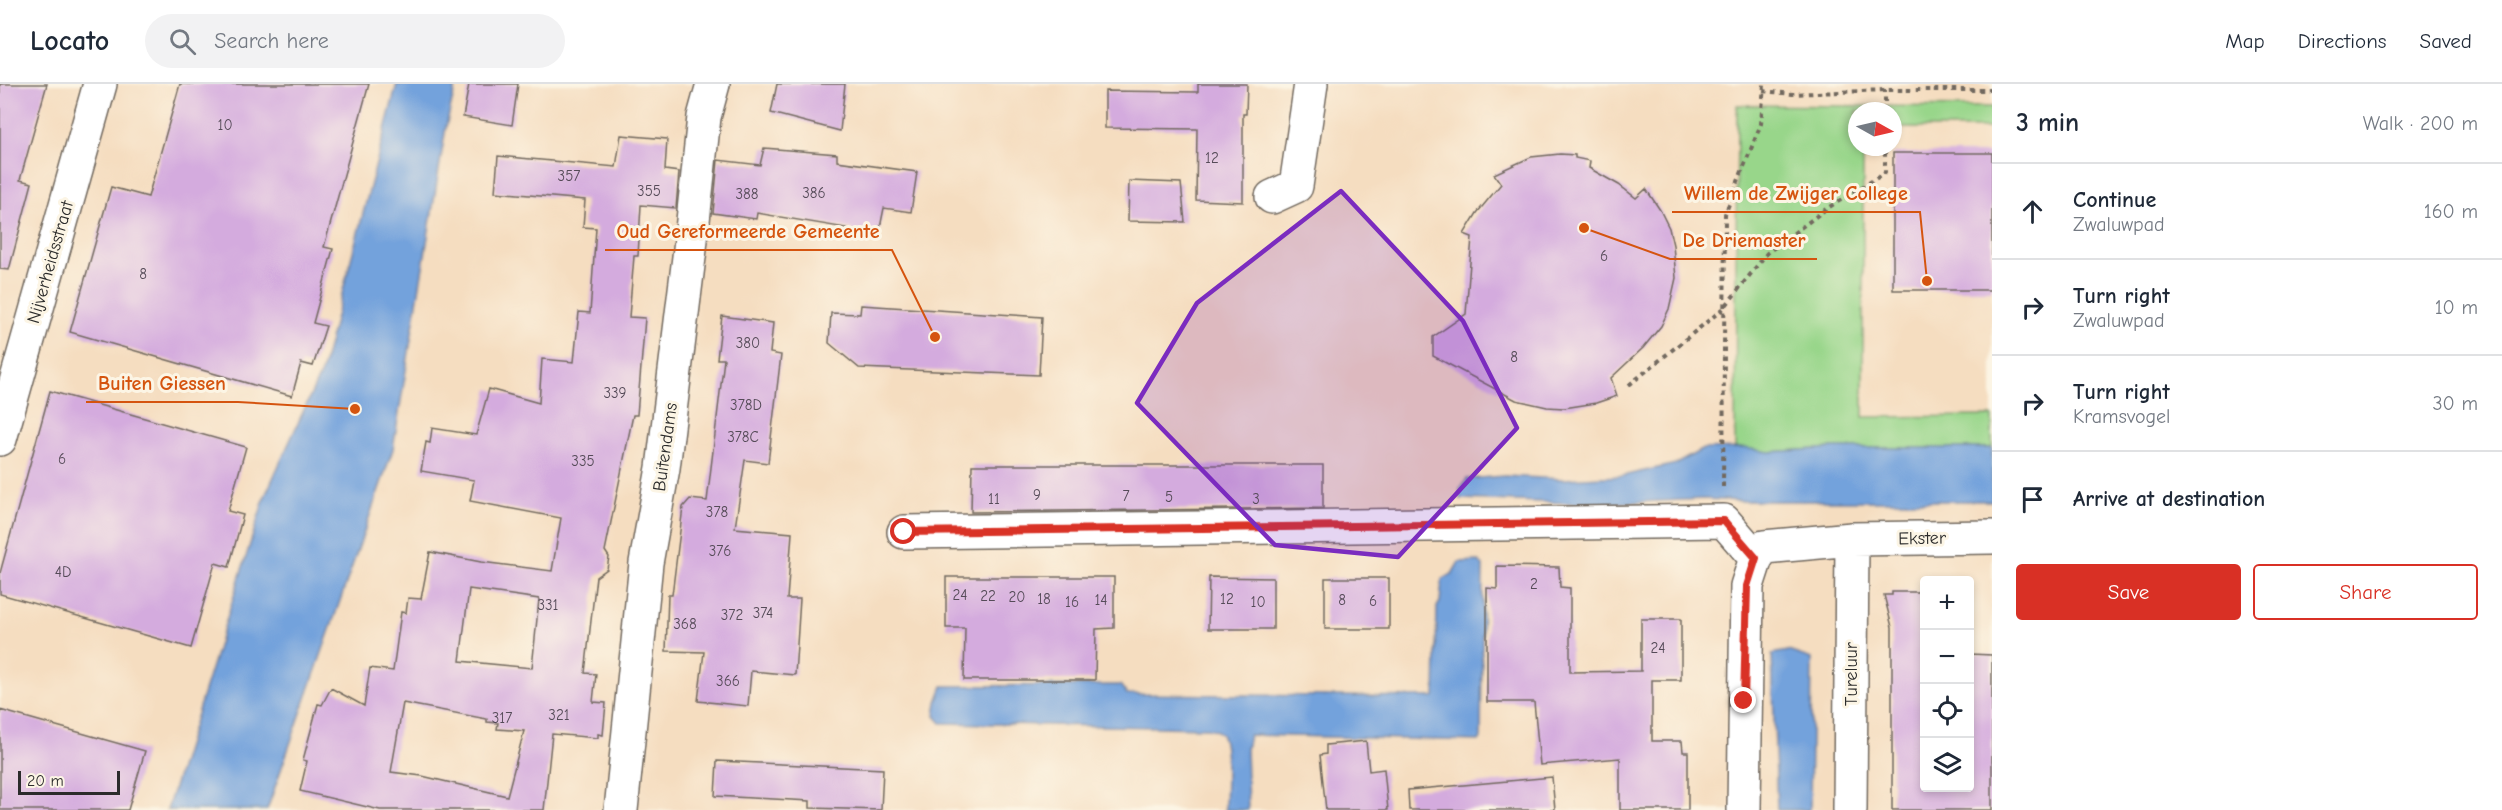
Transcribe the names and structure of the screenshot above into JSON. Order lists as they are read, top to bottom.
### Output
{
  "streets": {
    "street": [
      "Nijverheidsstraat",
      "Buitendams",
      "Ekster",
      "Tureluur"
    ]
  },
  "crossings": [
    ["Ekster", "Tureluur"]
  ],
  "places": [
    "De Driemaster",
    "Willem de Zwijger College",
    "Oud Gereformeerde Gemeente",
    "Buiten Giessen"
  ],
  "house_numbers": [
    "10",
    "12",
    "357",
    "355",
    "386",
    "388",
    "6",
    "8",
    "380",
    "8",
    "339",
    "378D",
    "378C",
    "6",
    "335",
    "9",
    "7",
    "5",
    "11",
    "3",
    "378",
    "376",
    "4D",
    "2",
    "24",
    "22",
    "20",
    "18",
    "12",
    "14",
    "8",
    "6",
    "16",
    "10",
    "331",
    "374",
    "372",
    "368",
    "24",
    "366",
    "321",
    "317"
  ],
  "scale_bar": "20 m",
  "north": "right",
  "page": {
    "header": "Locato",
    "search": "Search here",
    "nav": ["Map", "Directions", "Saved"],
    "heading": ["3 min", "Walk · 200 m"],
    "list": [
      ["Continue", "Zwaluwpad", "160 m"],
      ["Turn right", "Zwaluwpad", "10 m"],
      ["Turn right", "Kramsvogel", "30 m"],
      "Arrive at destination"
    ],
    "buttons": ["Save", "Share"],
    "map_buttons": ["+", "−"],
    "scale": "20 m"
  }
}
